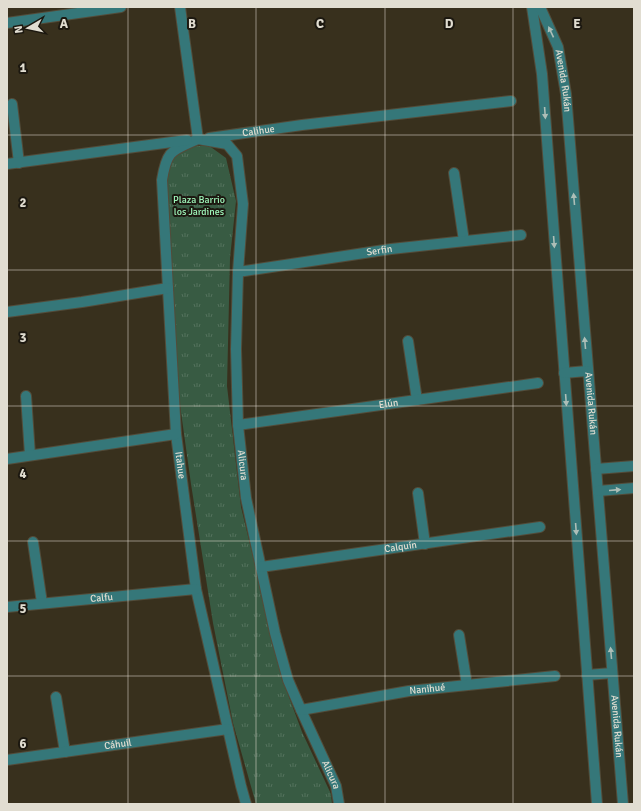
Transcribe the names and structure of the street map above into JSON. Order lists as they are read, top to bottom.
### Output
{
  "streets": {
    "street": [
      "Avenida Rukán",
      "Calihue",
      "Serfin",
      "Elún",
      "Itahue",
      "Alicura",
      "Calquín",
      "Calfu",
      "Nanihué",
      "Cáhuil"
    ]
  },
  "crossings": [
    ["Calihue", "Itahue"],
    ["Calihue", "Alicura"],
    ["Serfin", "Alicura"],
    ["Elún", "Alicura"],
    ["Itahue", "Alicura"],
    ["Itahue", "Calfu"],
    ["Itahue", "Cáhuil"],
    ["Alicura", "Calquín"],
    ["Alicura", "Nanihué"]
  ],
  "parks": ["Plaza Barrio los Jardines"],
  "north": "left",
  "grid": {
    "columns": [
      "A",
      "B",
      "C",
      "D",
      "E"
    ],
    "rows": [
      "1",
      "2",
      "3",
      "4",
      "5",
      "6"
    ]
  }
}
